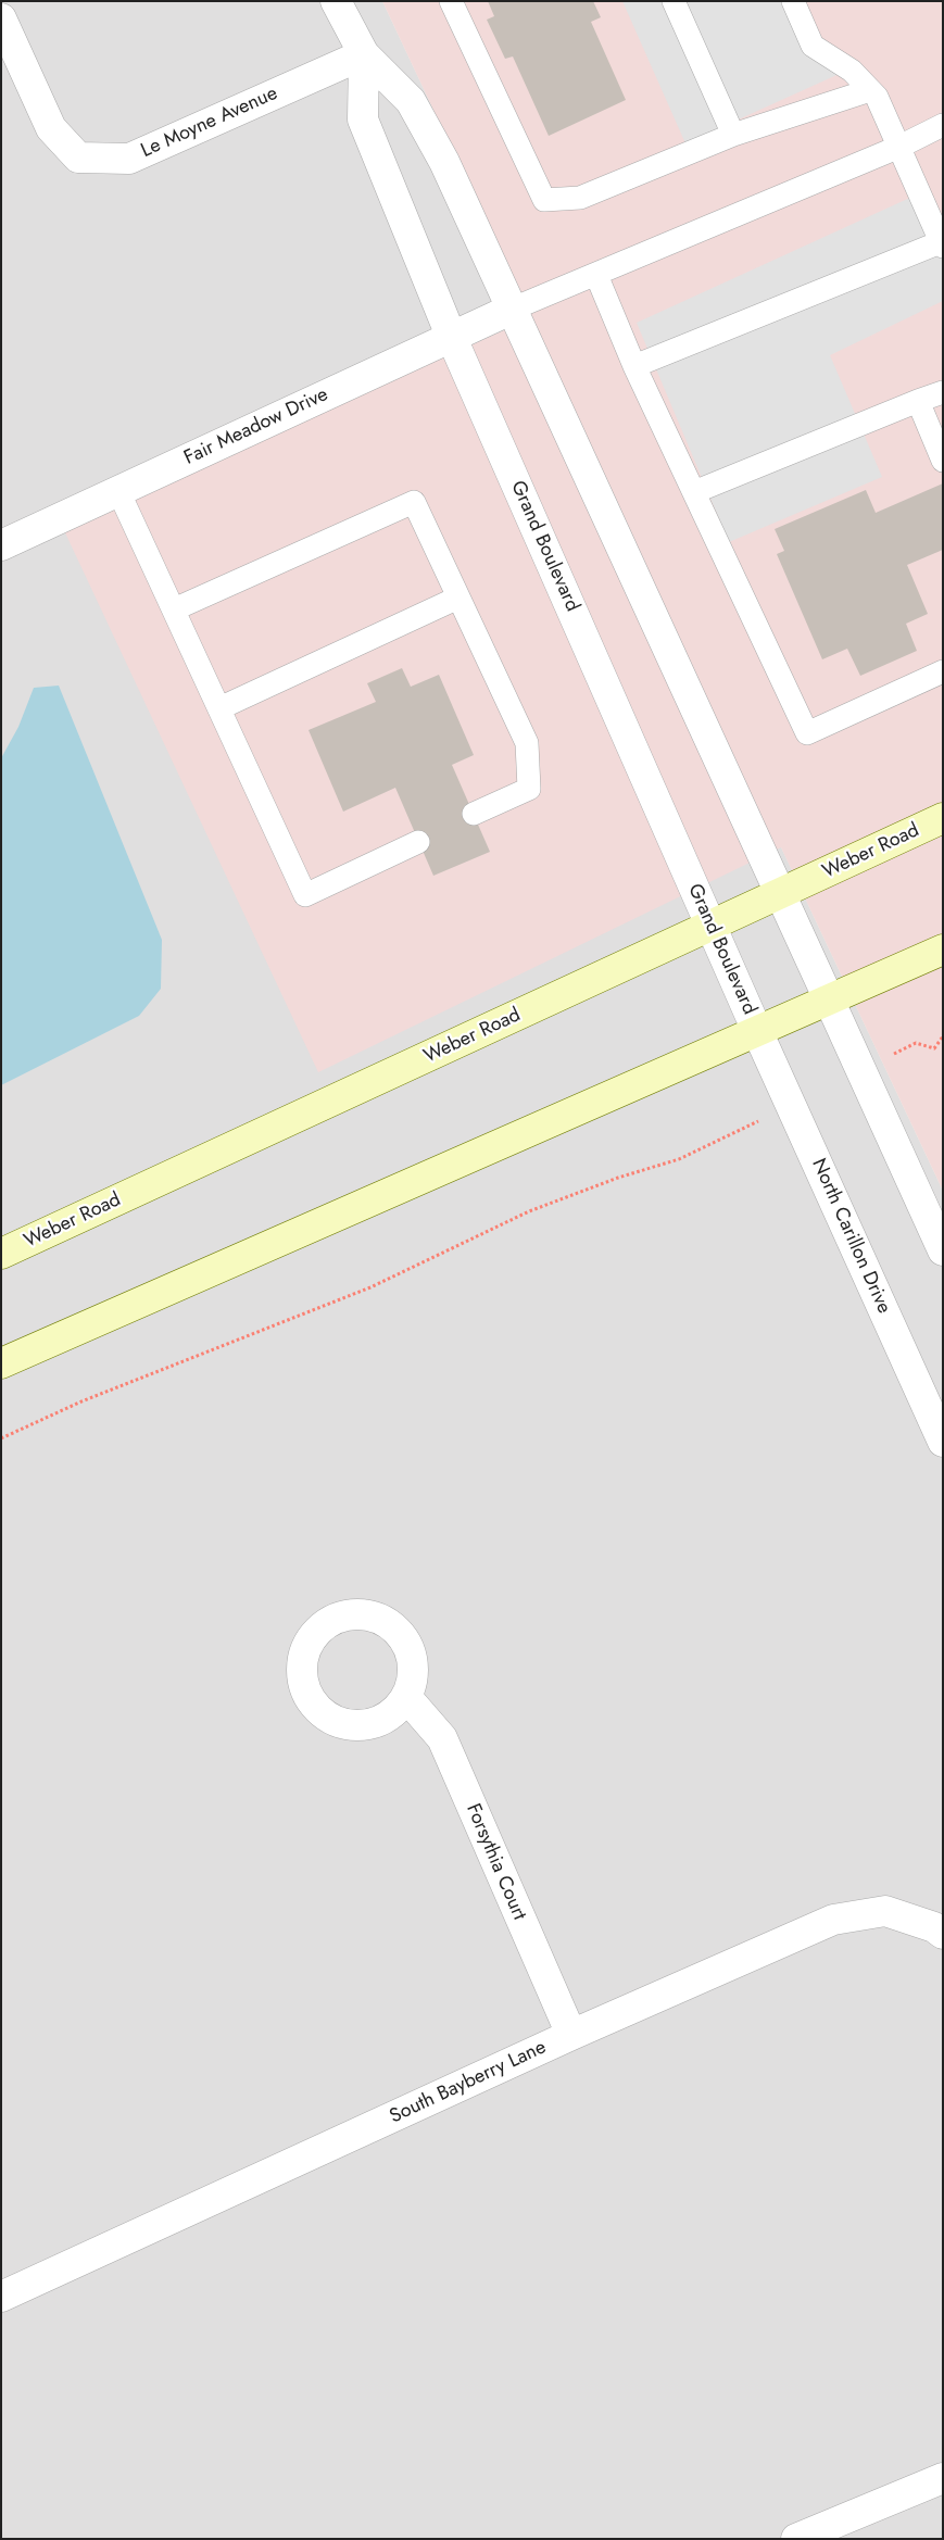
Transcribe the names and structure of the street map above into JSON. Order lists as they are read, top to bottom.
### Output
{
  "streets": {
    "main road": ["Weber Road"],
    "street": [
      "Le Moyne Avenue",
      "Fair Meadow Drive",
      "Grand Boulevard",
      "North Carillon Drive",
      "Forsythia Court",
      "South Bayberry Lane"
    ]
  },
  "crossings": [
    ["Le Moyne Avenue", "Grand Boulevard"],
    ["Fair Meadow Drive", "Grand Boulevard"],
    ["Grand Boulevard", "Weber Road"],
    ["Grand Boulevard", "North Carillon Drive"],
    ["Forsythia Court", "South Bayberry Lane"]
  ]
}
